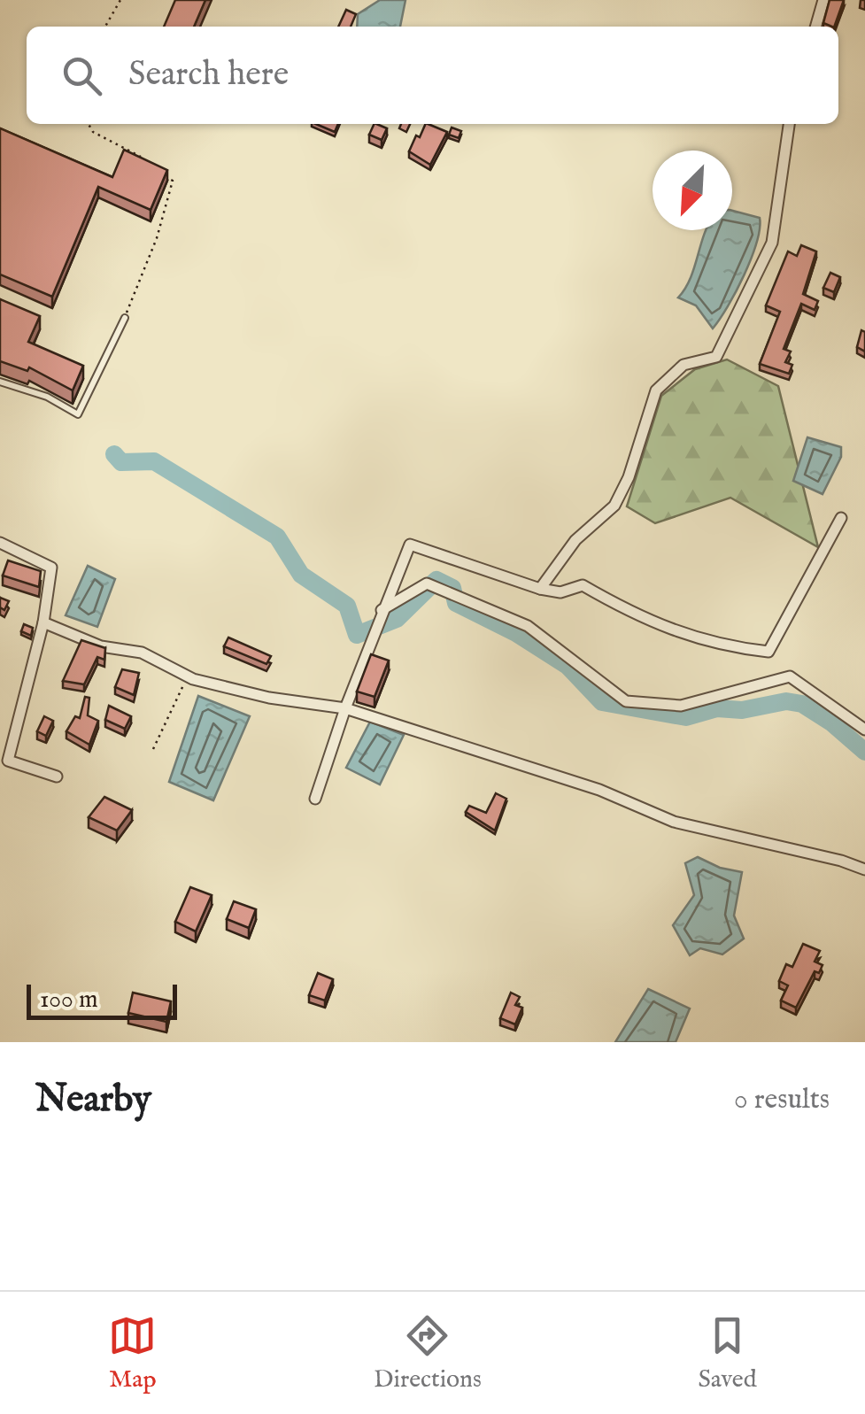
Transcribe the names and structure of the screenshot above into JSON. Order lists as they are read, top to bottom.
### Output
{
  "scale_bar": "100 m",
  "north": "bottom left",
  "page": {
    "search": "Search here",
    "scale": "100 m",
    "heading": ["Nearby", "0 results"],
    "nav": ["Map", "Directions", "Saved"]
  }
}
